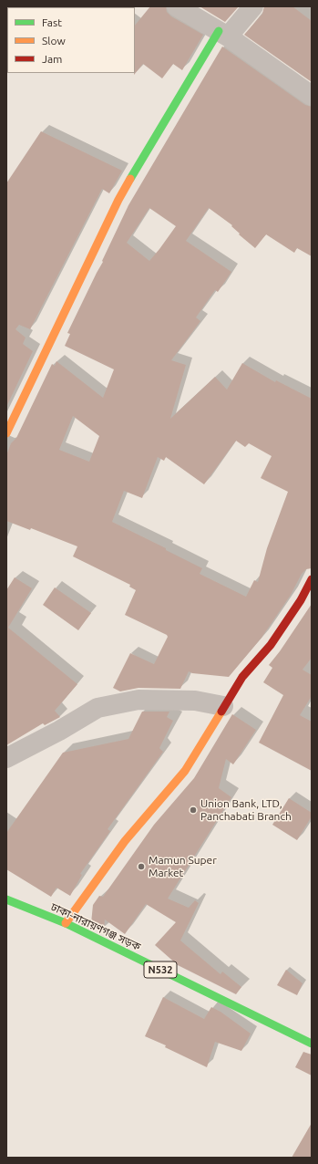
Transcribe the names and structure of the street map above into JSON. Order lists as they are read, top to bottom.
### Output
{
  "streets": {
    "main road": ["ঢাকা-নারায়ণগঞ্জ সড়ক", "N532"]
  },
  "places": ["Union Bank, LTD, Panchabati Branch", "Mamun Super Market"],
  "legend": ["Fast", "Slow", "Jam"]
}
